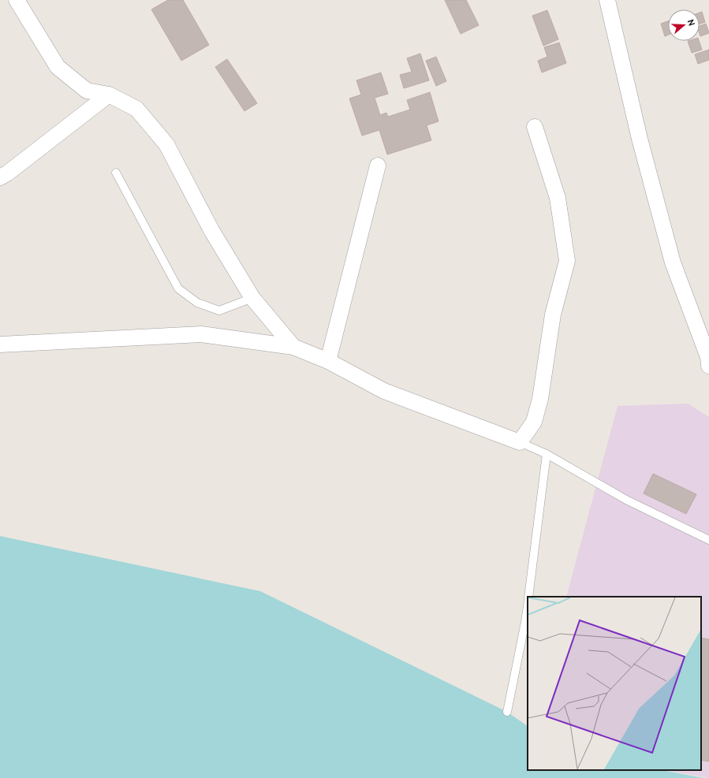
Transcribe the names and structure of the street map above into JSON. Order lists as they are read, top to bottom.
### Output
{
  "north": "right"
}
